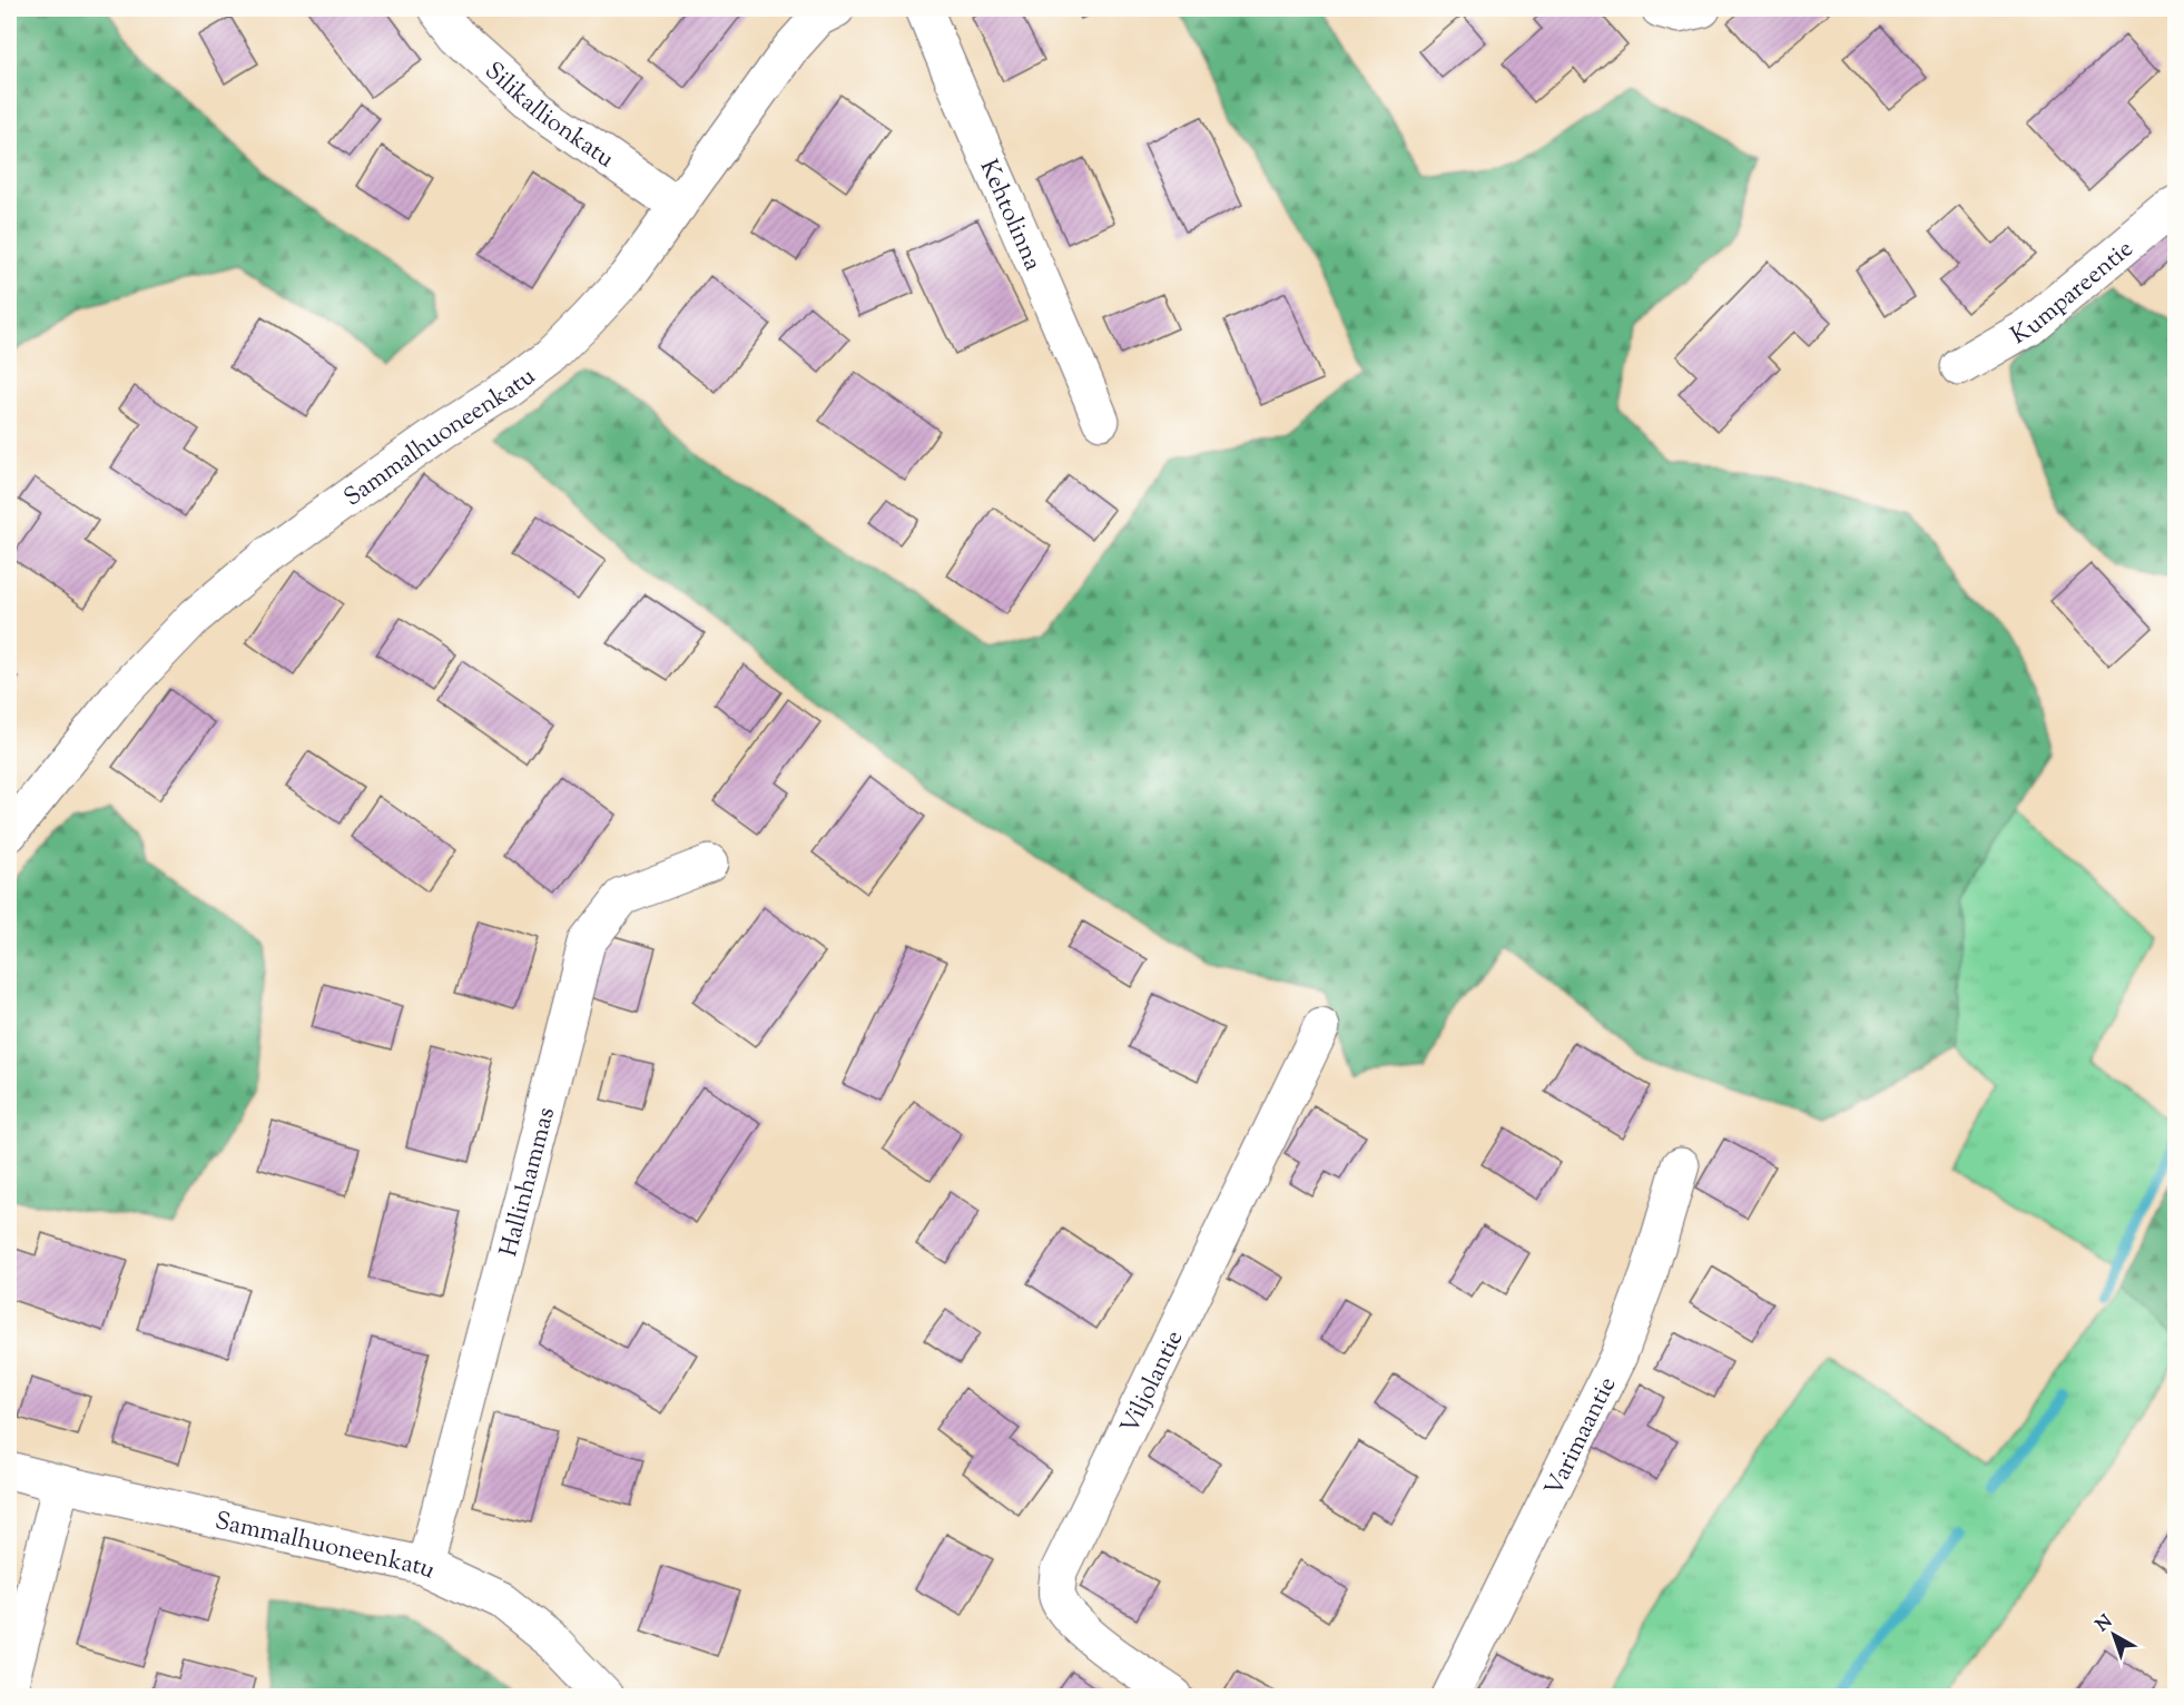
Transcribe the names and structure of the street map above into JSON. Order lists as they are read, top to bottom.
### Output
{
  "streets": {
    "street": [
      "Silikallionkatu",
      "Kehtolinna",
      "Kumpareentie",
      "Sammalhuoneenkatu",
      "Hallinhammas",
      "Viljolantie",
      "Varimaantie"
    ]
  },
  "crossings": [
    ["Silikallionkatu", "Sammalhuoneenkatu"],
    ["Sammalhuoneenkatu", "Hallinhammas"]
  ],
  "north": "top left"
}
